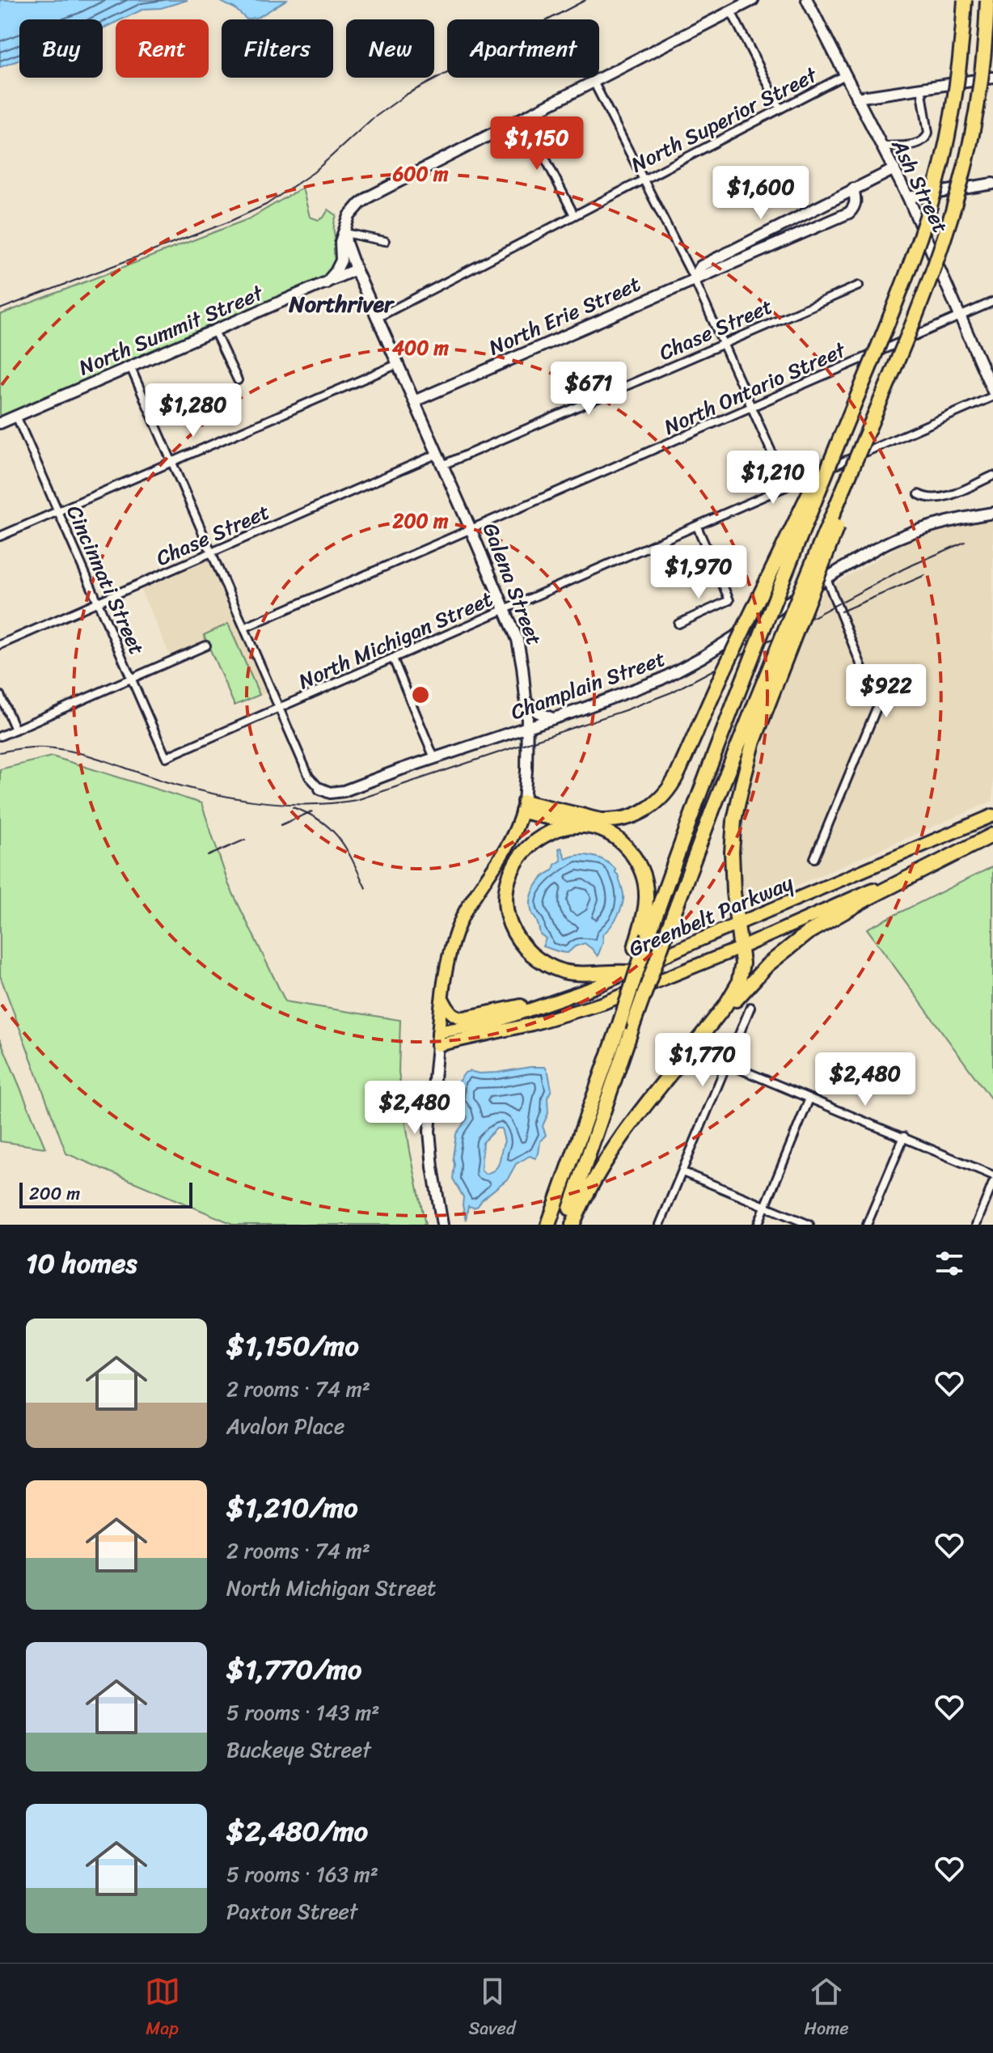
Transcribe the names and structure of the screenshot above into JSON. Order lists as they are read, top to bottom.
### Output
{
  "streets": {
    "main road": [
      "Ash Street",
      "North Erie Street",
      "North Summit Street",
      "Galena Street",
      "Champlain Street",
      "Greenbelt Parkway"
    ],
    "street": [
      "North Superior Street",
      "Chase Street",
      "North Ontario Street",
      "Cincinnati Street",
      "North Michigan Street"
    ]
  },
  "crossings": [
    ["North Superior Street", "Ash Street"],
    ["North Superior Street", "Galena Street"],
    ["Ash Street", "North Erie Street"],
    ["Ash Street", "North Ontario Street"],
    ["Ash Street", "North Michigan Street"],
    ["North Erie Street", "Galena Street"],
    ["Chase Street", "Cincinnati Street"],
    ["Chase Street", "Galena Street"],
    ["North Summit Street", "Cincinnati Street"],
    ["North Summit Street", "Galena Street"],
    ["North Ontario Street", "Galena Street"],
    ["Cincinnati Street", "North Michigan Street"],
    ["Galena Street", "North Michigan Street"],
    ["Galena Street", "Champlain Street"],
    ["Galena Street", "Greenbelt Parkway"],
    ["North Michigan Street", "Champlain Street"]
  ],
  "districts": ["Northriver"],
  "scale_bar": "200 m",
  "page": {
    "chip": [
      "Buy",
      "Rent",
      "Filters",
      "New",
      "Apartment"
    ],
    "price": [
      "$1,150",
      "$1,600",
      "$671",
      "$1,280",
      "$1,210",
      "$1,970",
      "$922",
      "$1,770",
      "$2,480",
      "$2,480"
    ],
    "scale": "200 m",
    "heading": "10 homes",
    "list": [
      {
        "name": "$1,150/mo",
        "note": "2 rooms · 74 m² · Avalon Place"
      },
      {
        "name": "$1,210/mo",
        "note": "2 rooms · 74 m² · North Michigan Street"
      },
      {
        "name": "$1,770/mo",
        "note": "5 rooms · 143 m² · Buckeye Street"
      },
      {
        "name": "$2,480/mo",
        "note": "5 rooms · 163 m² · Paxton Street"
      }
    ],
    "tabs": ["Map", "Saved", "Home"]
  },
  "rings": ["600 m", "400 m", "200 m"]
}
